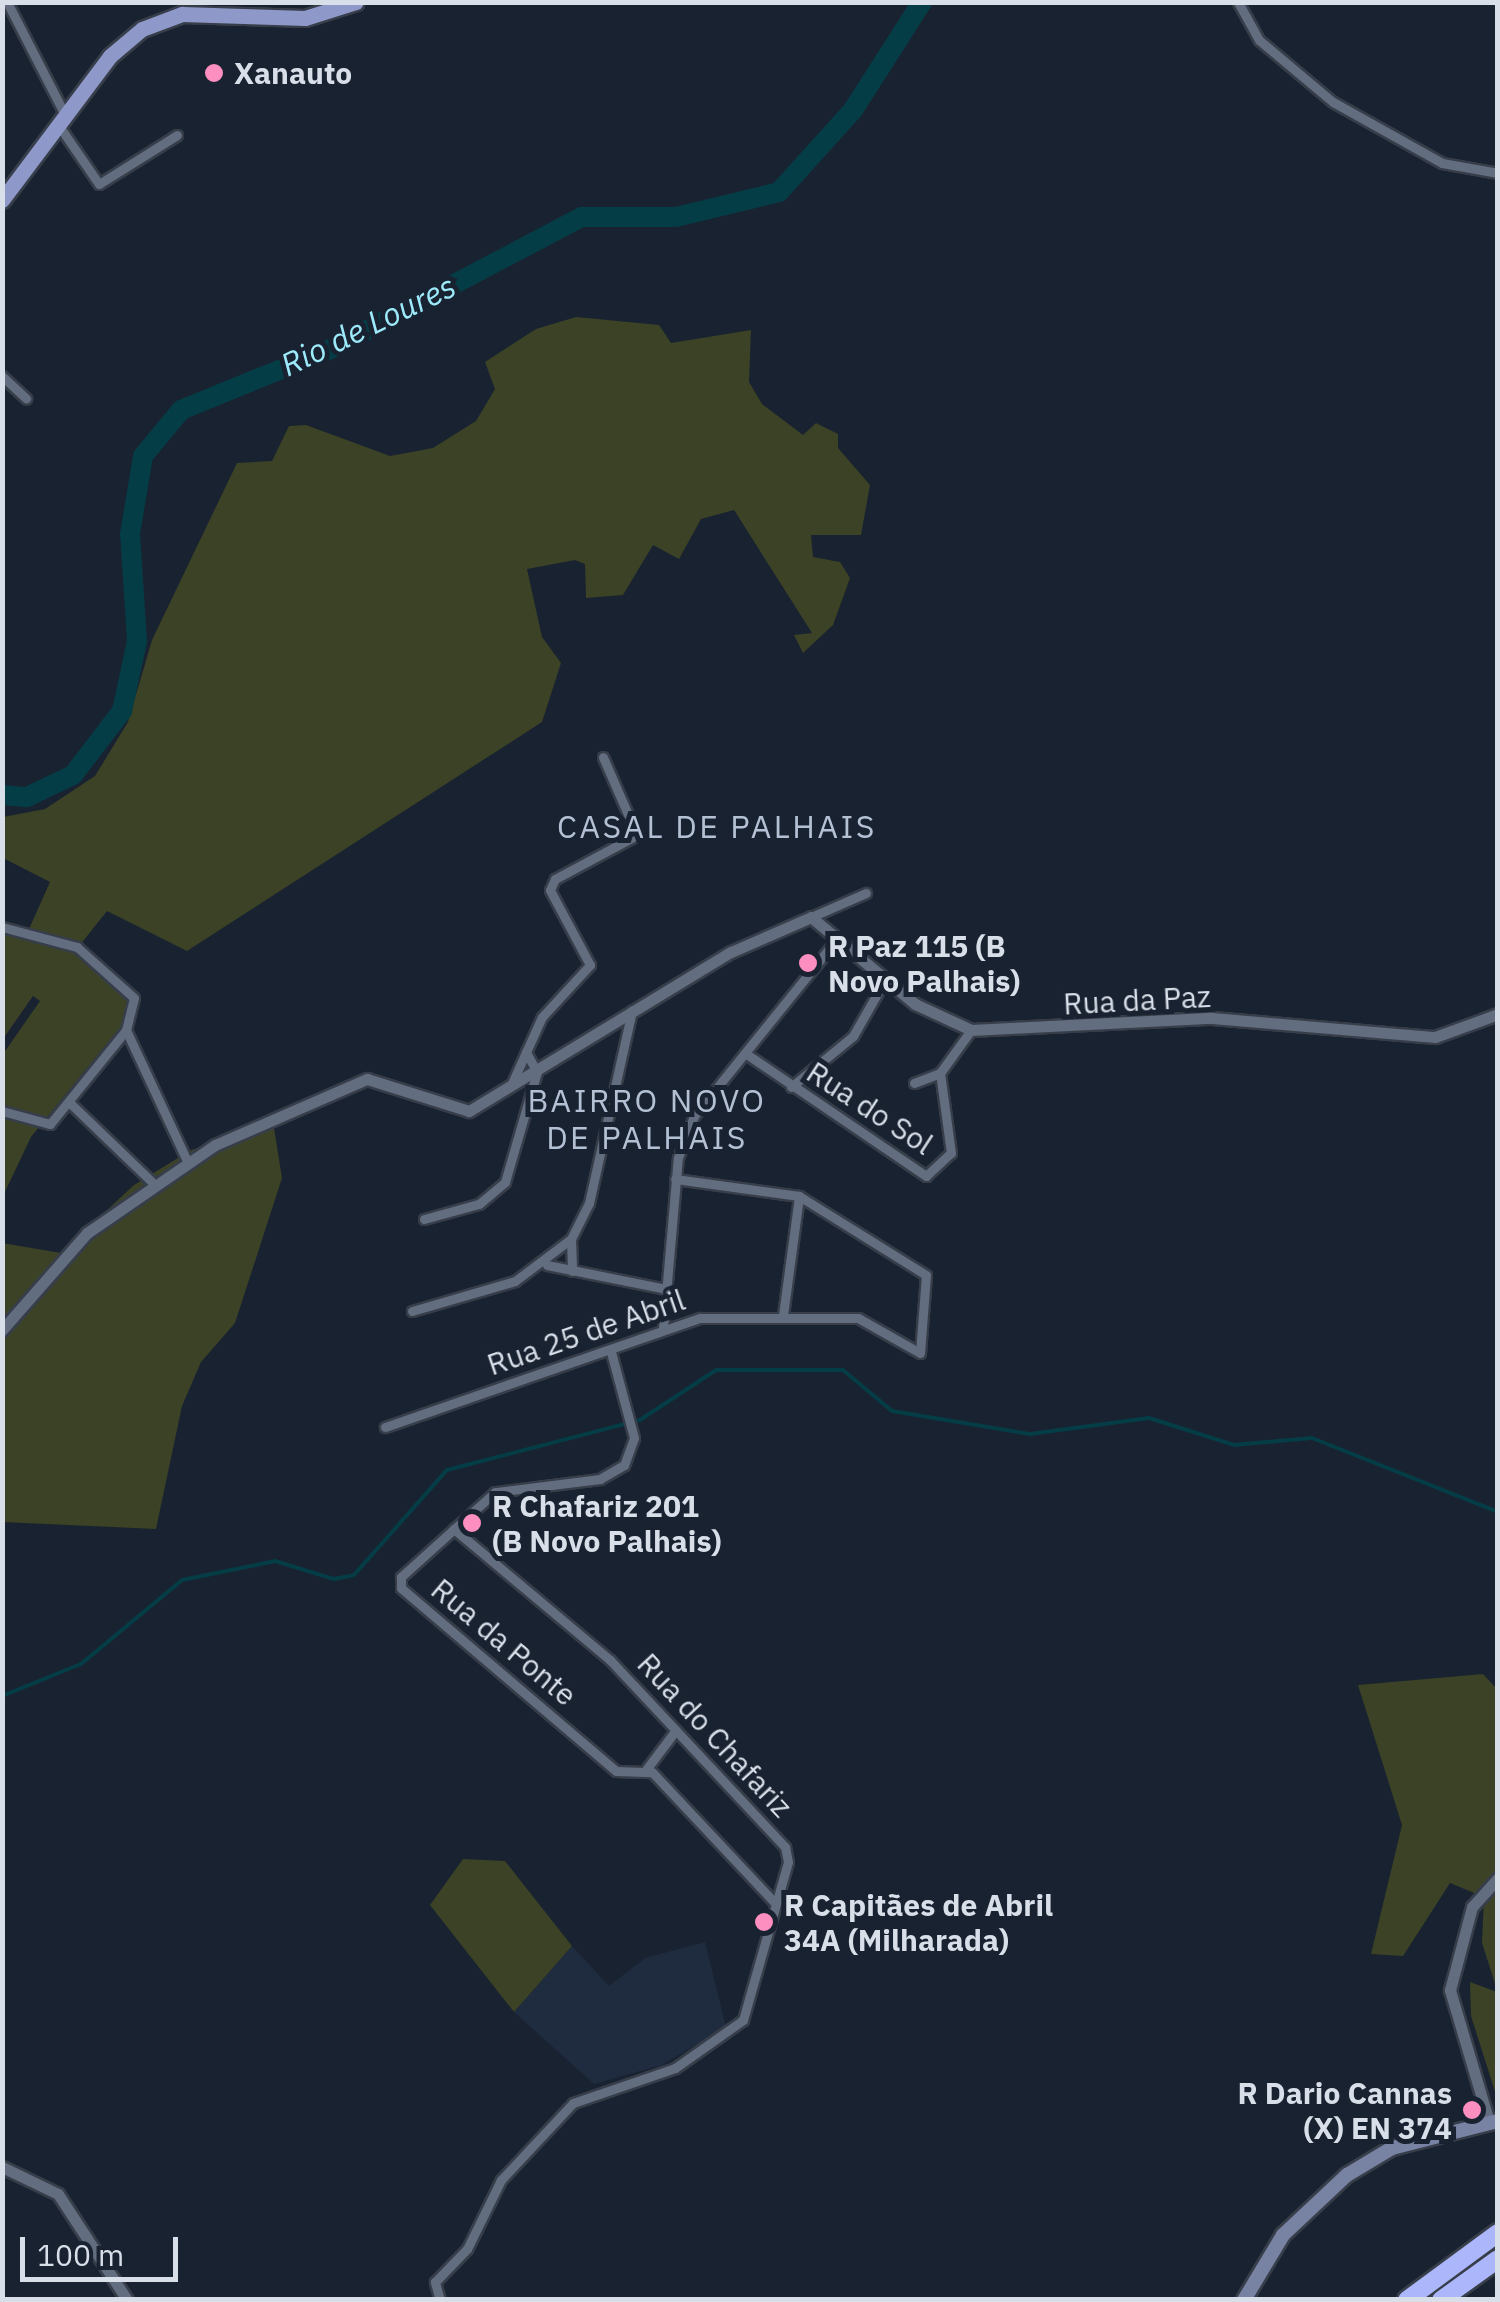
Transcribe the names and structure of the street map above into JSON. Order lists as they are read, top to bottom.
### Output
{
  "streets": {
    "street": [
      "Rua da Paz",
      "Rua do Sol",
      "Rua 25 de Abril",
      "Rua da Ponte",
      "Rua do Chafariz"
    ]
  },
  "crossings": [
    ["Rua 25 de Abril", "Rua da Ponte"],
    ["Rua da Ponte", "Rua do Chafariz"]
  ],
  "districts": ["CASAL DE PALHAIS", "BAIRRO NOVO DE PALHAIS"],
  "water": ["Rio de Loures"],
  "places": [
    "Xanauto",
    "R Paz 115 (B Novo Palhais)",
    "R Chafariz 201 (B Novo Palhais)",
    "R Capitães de Abril 34A (Milharada)",
    "R Dario Cannas (X) EN 374"
  ],
  "scale_bar": "100 m"
}
